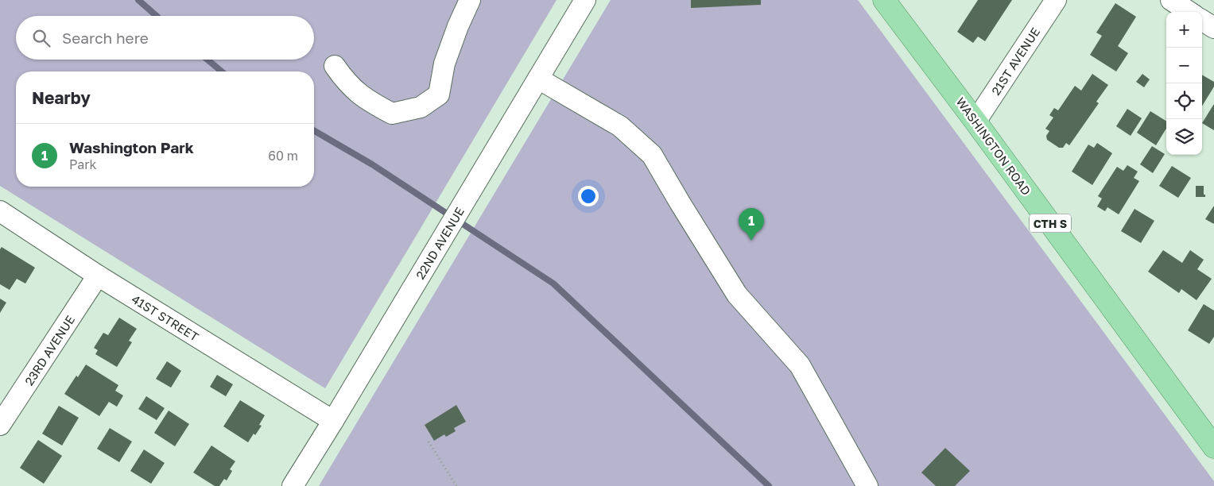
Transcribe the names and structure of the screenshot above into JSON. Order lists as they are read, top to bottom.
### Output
{
  "streets": {
    "main road": ["WASHINGTON ROAD", "CTH S"],
    "street": [
      "21ST AVENUE",
      "22ND AVENUE",
      "41ST STREET",
      "23RD AVENUE"
    ]
  },
  "crossings": [
    ["21ST AVENUE", "WASHINGTON ROAD"],
    ["22ND AVENUE", "41ST STREET"],
    ["41ST STREET", "23RD AVENUE"]
  ],
  "page": {
    "map_buttons": ["+", "−"],
    "search": "Search here",
    "heading": "Nearby",
    "list": [
      {
        "mark": "1",
        "name": "Washington Park",
        "note": "Park",
        "value": "60 m"
      }
    ],
    "pins": "1"
  }
}
